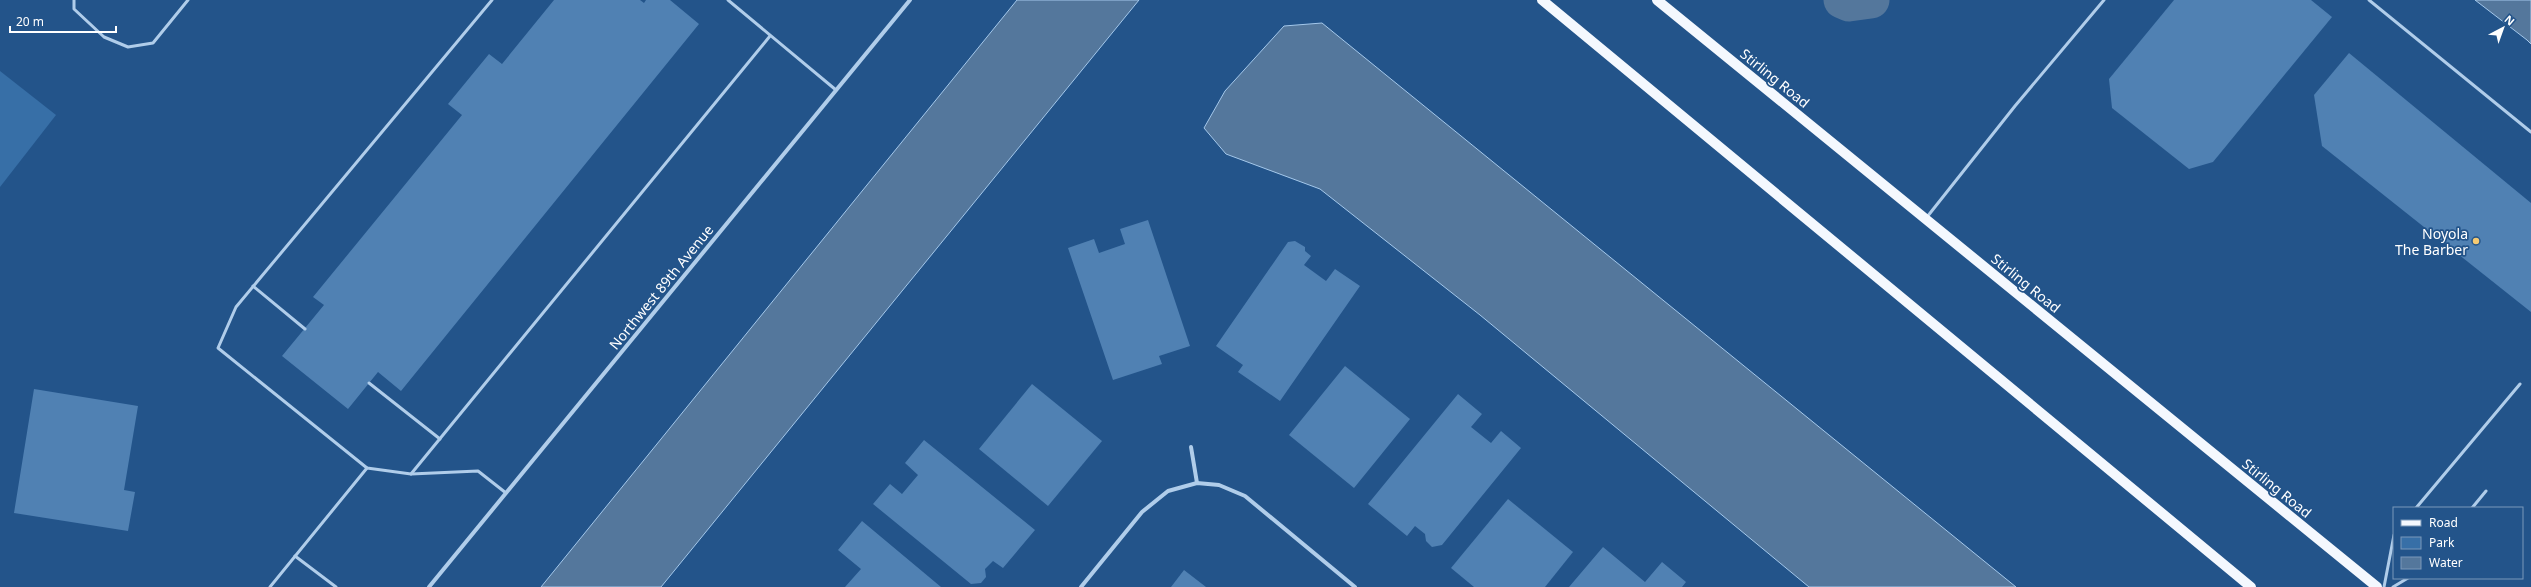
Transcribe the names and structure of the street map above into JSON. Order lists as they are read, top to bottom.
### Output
{
  "streets": {
    "main road": ["Stirling Road"],
    "street": ["Northwest 89th Avenue"]
  },
  "places": ["Noyola The Barber"],
  "legend": ["Road", "Park", "Water"],
  "scale_bar": "20 m",
  "north": "top right"
}
